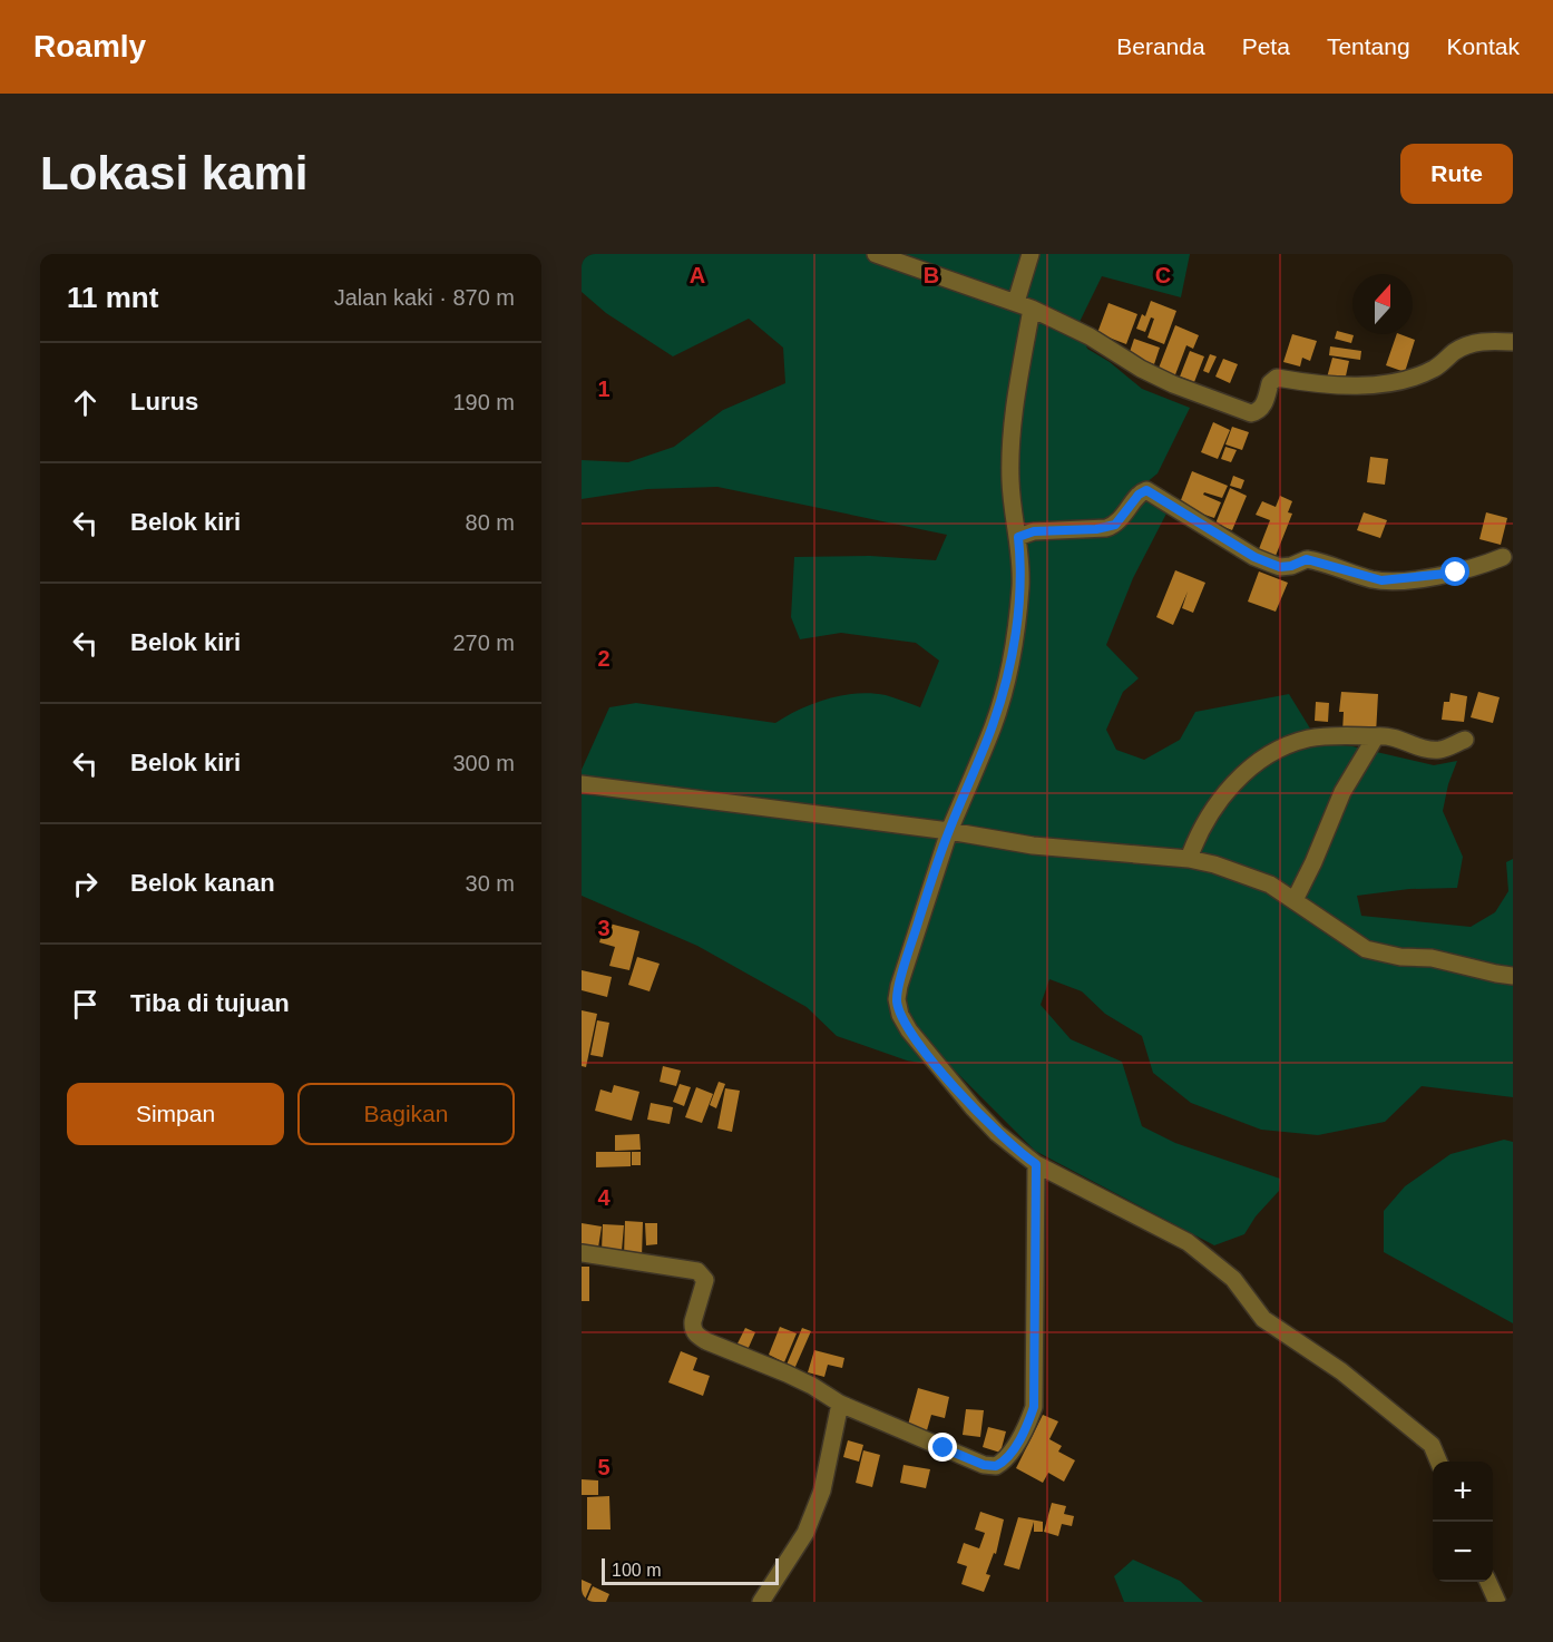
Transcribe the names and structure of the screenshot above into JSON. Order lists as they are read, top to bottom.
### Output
{
  "scale_bar": "100 m",
  "north": "top",
  "page": {
    "header": "Roamly",
    "nav": [
      "Beranda",
      "Peta",
      "Tentang",
      "Kontak"
    ],
    "buttons": [
      "Rute",
      ["Simpan", "Bagikan"]
    ],
    "title": "Lokasi kami",
    "heading": ["11 mnt", "Jalan kaki · 870 m"],
    "list": [
      ["Lurus", "190 m"],
      ["Belok kiri", "80 m"],
      ["Belok kiri", "270 m"],
      ["Belok kiri", "300 m"],
      ["Belok kanan", "30 m"],
      "Tiba di tujuan"
    ],
    "map_buttons": ["+", "−"],
    "scale": "100 m"
  },
  "grid": {
    "columns": ["A", "B", "C"],
    "rows": [
      "1",
      "2",
      "3",
      "4",
      "5"
    ]
  }
}
